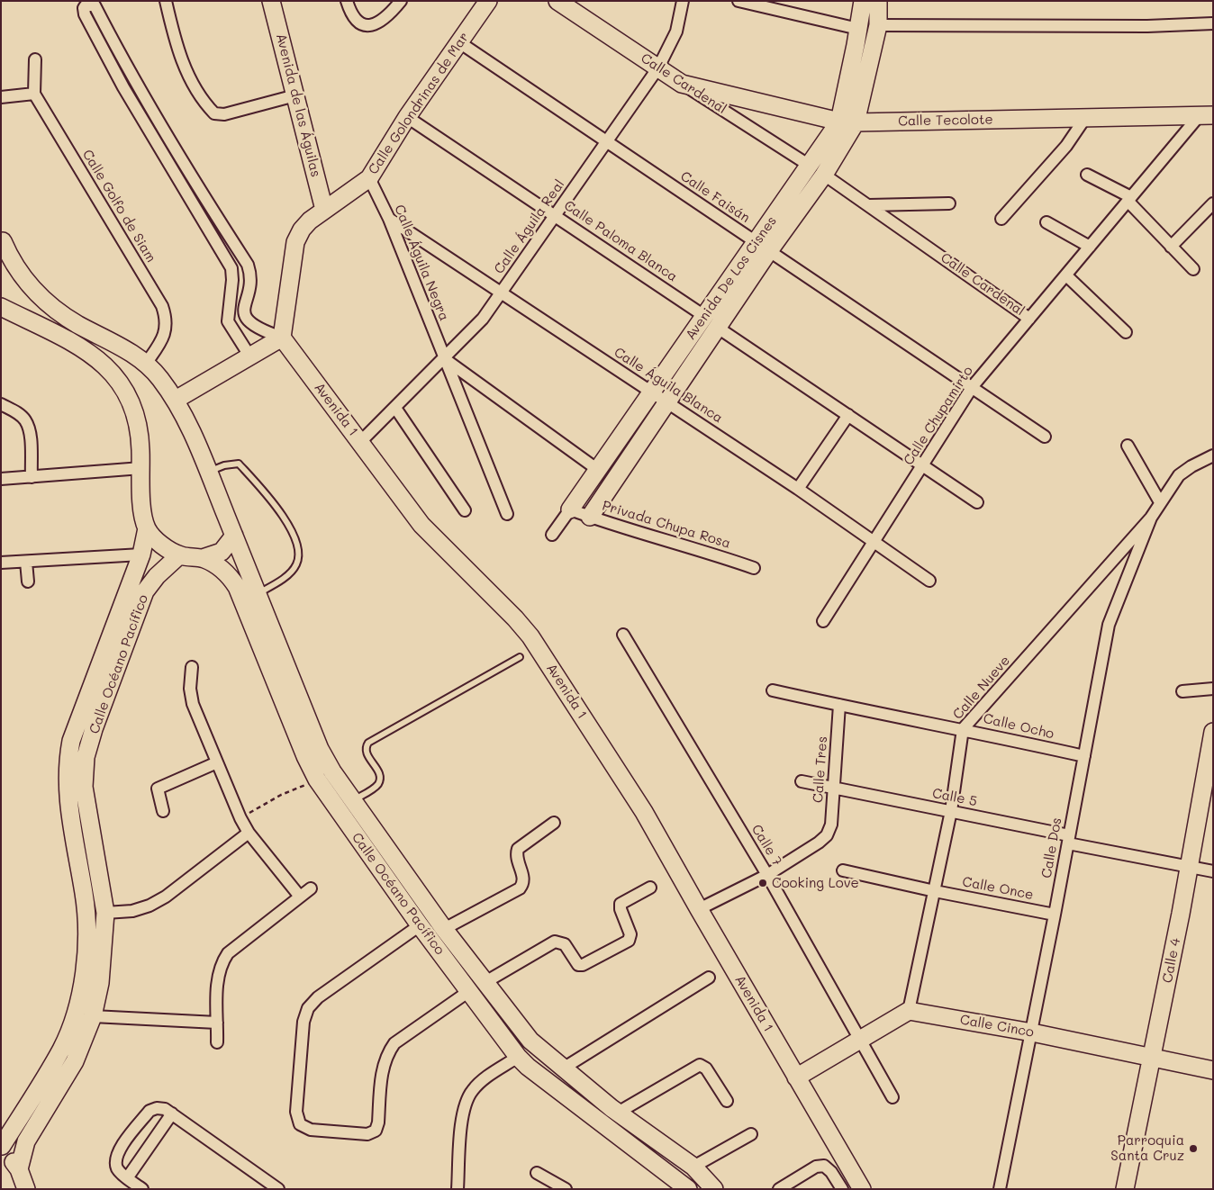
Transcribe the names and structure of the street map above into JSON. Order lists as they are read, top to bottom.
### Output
{
  "streets": {
    "street": [
      "Calle Cardenal",
      "Calle Golondrinas de Mar",
      "Avenida de las Águilas",
      "Calle Tecolote",
      "Calle Faisán",
      "Calle Golfo de Siam",
      "Calle Águila Real",
      "Calle Paloma Blanca",
      "Calle Águila Negra",
      "Avenida De Los Cisnes",
      "Calle Águila Blanca",
      "Avenida 1",
      "Calle Chupamirto",
      "Privada Chupa Rosa",
      "Calle Océano Pacífico",
      "Calle Nueve",
      "Calle Ocho",
      "Calle Tres",
      "Calle 5",
      "Calle 7",
      "Calle Dos",
      "Calle Once",
      "Calle 4",
      "Calle Cinco"
    ]
  },
  "crossings": [
    ["Calle Cardenal", "Calle Tecolote"],
    ["Calle Cardenal", "Calle Águila Real"],
    ["Calle Cardenal", "Avenida De Los Cisnes"],
    ["Calle Cardenal", "Calle Chupamirto"],
    ["Calle Golondrinas de Mar", "Avenida de las Águilas"],
    ["Calle Golondrinas de Mar", "Calle Faisán"],
    ["Calle Golondrinas de Mar", "Calle Paloma Blanca"],
    ["Calle Golondrinas de Mar", "Calle Águila Negra"],
    ["Calle Golondrinas de Mar", "Avenida 1"],
    ["Calle Tecolote", "Avenida De Los Cisnes"],
    ["Calle Tecolote", "Calle Chupamirto"],
    ["Calle Faisán", "Calle Águila Real"],
    ["Calle Faisán", "Avenida De Los Cisnes"],
    ["Calle Faisán", "Calle Chupamirto"],
    ["Calle Golfo de Siam", "Calle Océano Pacífico"],
    ["Calle Águila Real", "Calle Paloma Blanca"],
    ["Calle Águila Real", "Calle Águila Negra"],
    ["Calle Águila Real", "Calle Águila Blanca"],
    ["Calle Águila Real", "Avenida 1"],
    ["Calle Paloma Blanca", "Avenida De Los Cisnes"],
    ["Calle Águila Negra", "Calle Águila Blanca"],
    ["Avenida De Los Cisnes", "Calle Águila Blanca"],
    ["Avenida De Los Cisnes", "Privada Chupa Rosa"],
    ["Calle Águila Blanca", "Calle Chupamirto"],
    ["Calle Nueve", "Calle Ocho"],
    ["Calle Nueve", "Calle 5"],
    ["Calle Nueve", "Calle Dos"],
    ["Calle Nueve", "Calle Once"],
    ["Calle Nueve", "Calle Cinco"],
    ["Calle Ocho", "Calle Tres"],
    ["Calle Ocho", "Calle Dos"],
    ["Calle Tres", "Calle 5"],
    ["Calle Tres", "Calle 7"],
    ["Calle 5", "Calle Dos"],
    ["Calle Dos", "Calle Once"],
    ["Calle Dos", "Calle Cinco"],
    ["Calle 4", "Calle Cinco"]
  ],
  "places": ["Cooking Love", "Parroquia Santa Cruz"]
}
